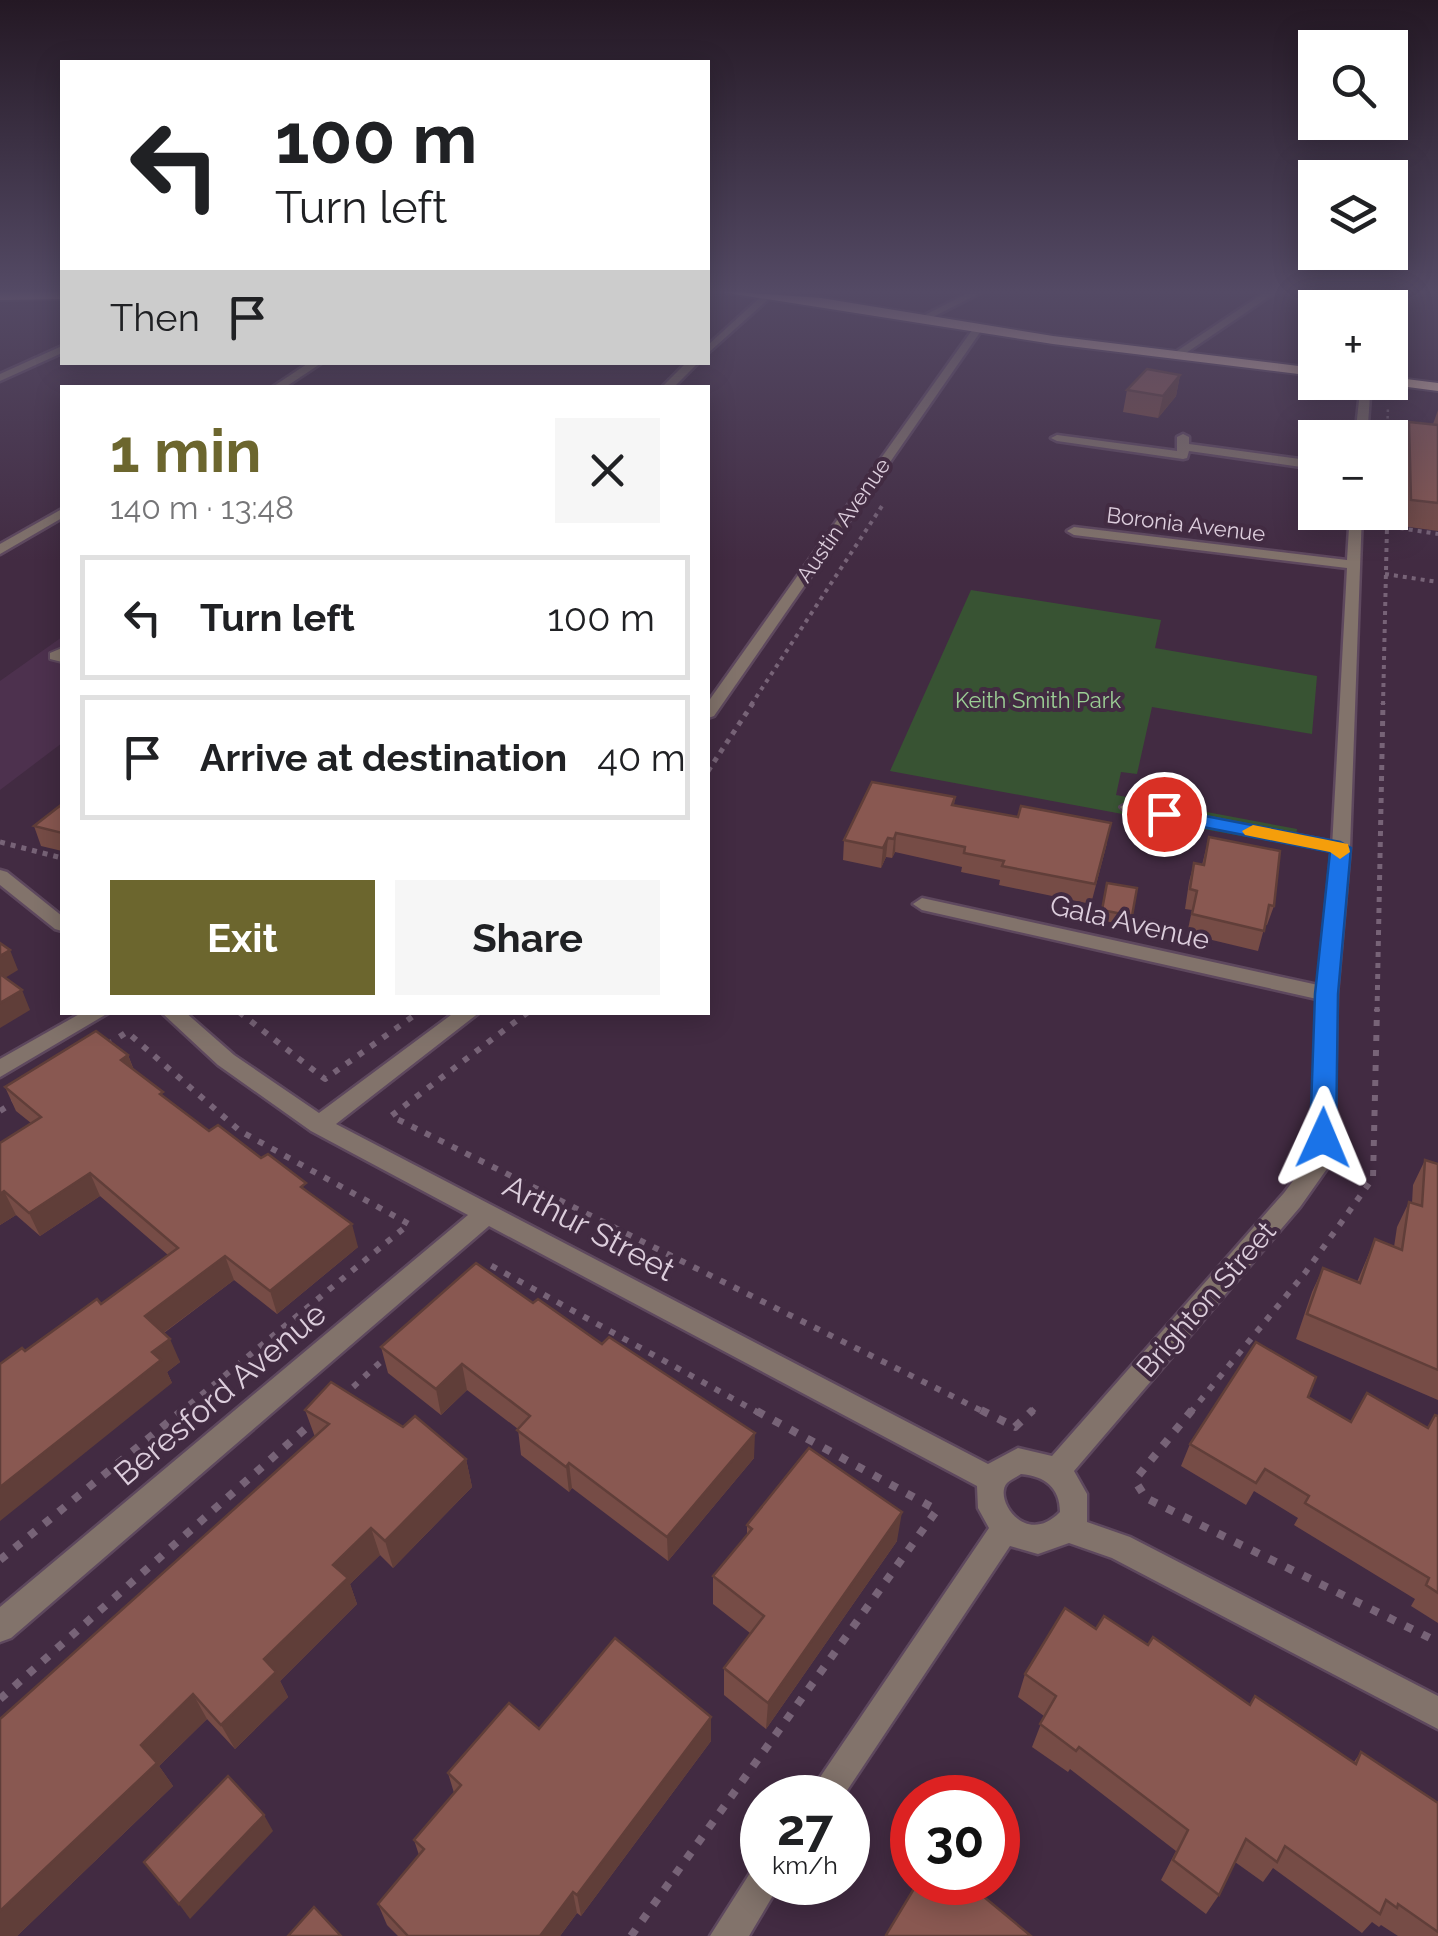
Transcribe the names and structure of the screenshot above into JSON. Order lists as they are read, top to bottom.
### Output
{
  "streets": {
    "street": [
      "Austin Avenue",
      "Boronia Avenue",
      "Gala Avenue",
      "Arthur Street",
      "Brighton Street",
      "Beresford Avenue"
    ]
  },
  "crossings": [
    ["Boronia Avenue", "Brighton Street"],
    ["Gala Avenue", "Brighton Street"],
    ["Arthur Street", "Brighton Street"],
    ["Arthur Street", "Beresford Avenue"]
  ],
  "parks": ["Keith Smith Park"],
  "page": {
    "map_buttons": ["+", "−"],
    "turn": ["100 m", "Turn left"],
    "then": "Then",
    "heading": ["1 min", "140 m · 13:48"],
    "list": [
      {
        "name": "Turn left",
        "value": "100 m"
      },
      {
        "name": "Arrive at destination",
        "value": "40 m"
      }
    ],
    "buttons": ["Exit", "Share"],
    "speed": "27 km/h",
    "limit": "30"
  }
}
